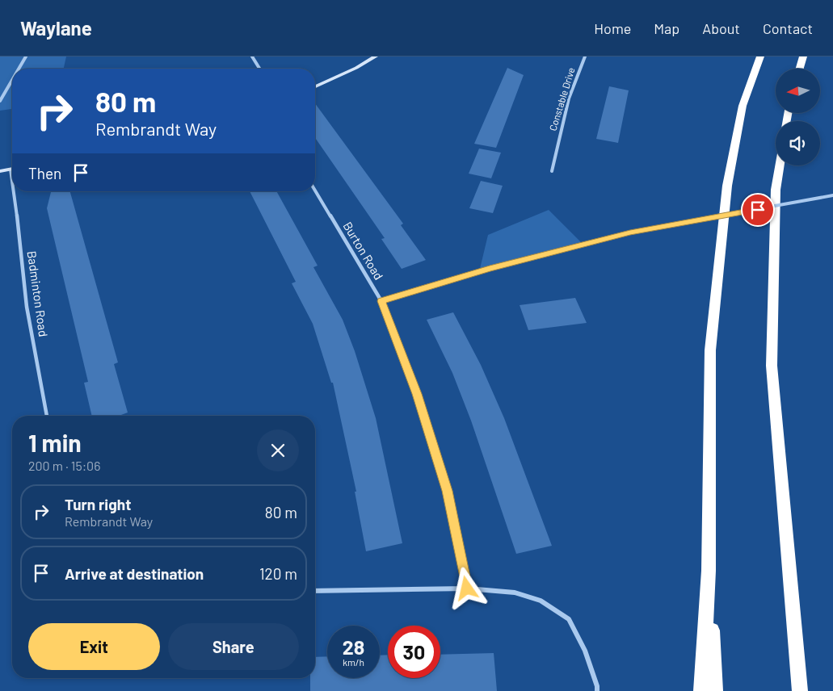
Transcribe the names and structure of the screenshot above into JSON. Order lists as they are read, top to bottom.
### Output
{
  "streets": {
    "street": ["Constable Drive", "Burton Road", "Badminton Road"]
  },
  "north": "left",
  "page": {
    "header": "Waylane",
    "nav": [
      "Home",
      "Map",
      "About",
      "Contact"
    ],
    "turn": ["80 m", "Rembrandt Way"],
    "then": "Then",
    "heading": ["1 min", "200 m · 15:06"],
    "list": [
      {
        "name": "Turn right",
        "note": "Rembrandt Way",
        "value": "80 m"
      },
      {
        "name": "Arrive at destination",
        "value": "120 m"
      }
    ],
    "buttons": ["Exit", "Share"],
    "speed": "28 km/h",
    "limit": "30"
  }
}
